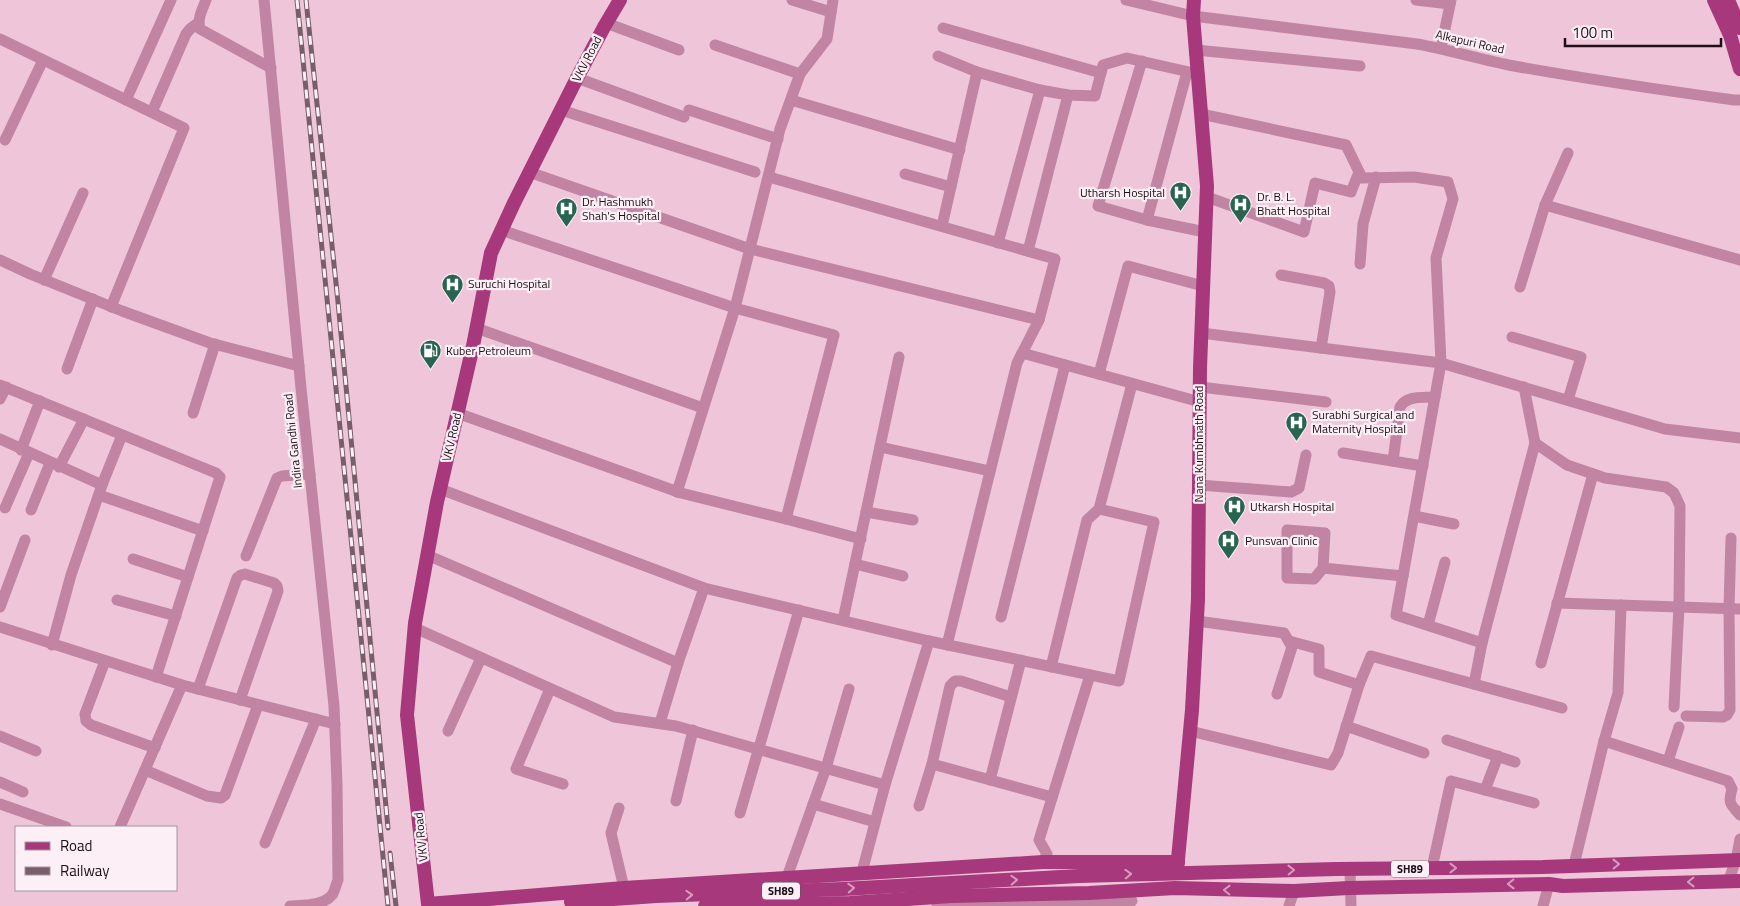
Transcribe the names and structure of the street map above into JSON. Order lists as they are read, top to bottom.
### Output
{
  "streets": {
    "main road": ["VKV Road", "Nana Kumbhnath Road", "SH89"],
    "street": ["Alkapuri Road", "Indira Gandhi Road"]
  },
  "crossings": [
    ["Alkapuri Road", "Nana Kumbhnath Road"],
    ["Nana Kumbhnath Road", "SH89"]
  ],
  "places": {
    "hospital": [
      "Utharsh Hospital",
      "Dr. B. L. Bhatt Hospital",
      "Dr. Hashmukh Shah's Hospital",
      "Suruchi Hospital",
      "Surabhi Surgical and Maternity Hospital",
      "Utkarsh Hospital",
      "Punsvan Clinic"
    ],
    "fuel station": ["Kuber Petroleum"]
  },
  "legend": ["Road", "Railway"],
  "scale_bar": "100 m"
}
